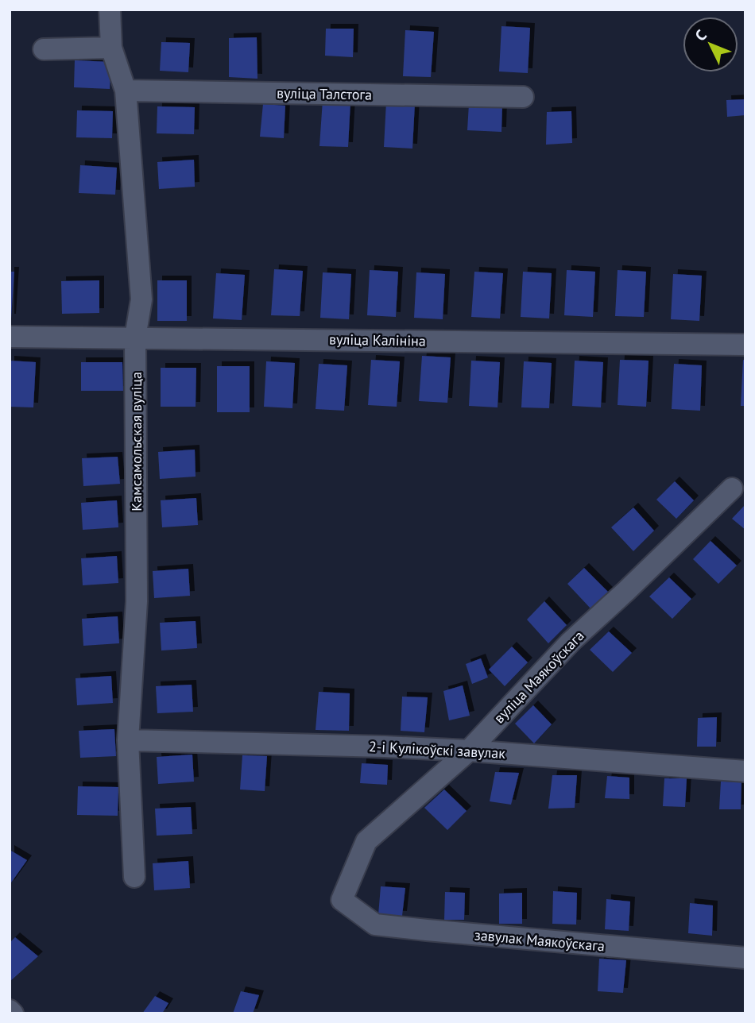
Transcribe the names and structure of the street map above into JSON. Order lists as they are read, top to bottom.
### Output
{
  "streets": {
    "street": [
      "вуліца Талстога",
      "вуліца Калініна",
      "Камсамольская вуліца",
      "вуліца Маякоўскага",
      "2-і Кулікоўскі завулак",
      "завулак Маякоўскага"
    ]
  },
  "crossings": [
    ["вуліца Талстога", "Камсамольская вуліца"],
    ["вуліца Калініна", "Камсамольская вуліца"],
    ["Камсамольская вуліца", "2-і Кулікоўскі завулак"],
    ["вуліца Маякоўскага", "2-і Кулікоўскі завулак"],
    ["вуліца Маякоўскага", "завулак Маякоўскага"]
  ],
  "north": "top left"
}
